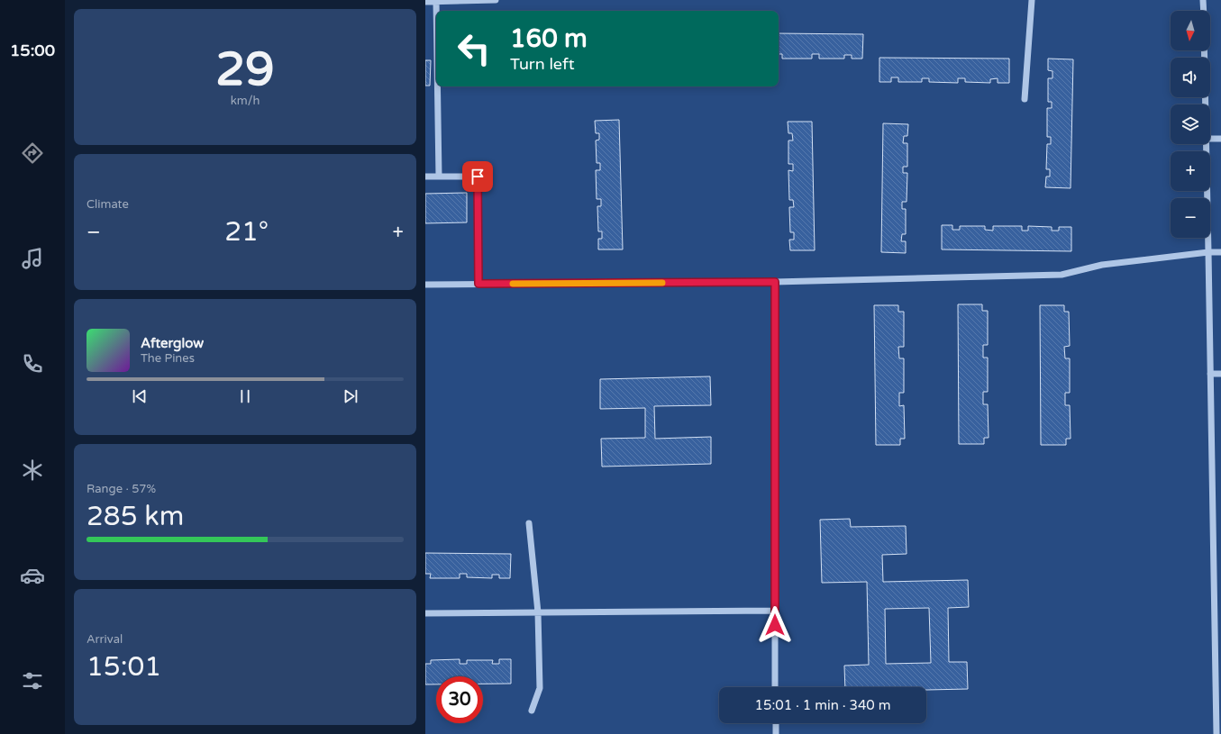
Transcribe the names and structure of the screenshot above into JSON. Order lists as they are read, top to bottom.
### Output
{
  "north": "bottom",
  "page": {
    "tabs": "15:00",
    "tile": [
      ["29", "km/h"],
      "Climate",
      ["Range · 57%", "285 km"],
      ["Arrival", "15:01"]
    ],
    "map_buttons": ["+", "−"],
    "turn": ["160 m", "Turn left"],
    "heat": ["−", "21°", "+"],
    "song": ["Afterglow", "The Pines"],
    "limit": "30",
    "trip": "15:01 · 1 min · 340 m"
  }
}
